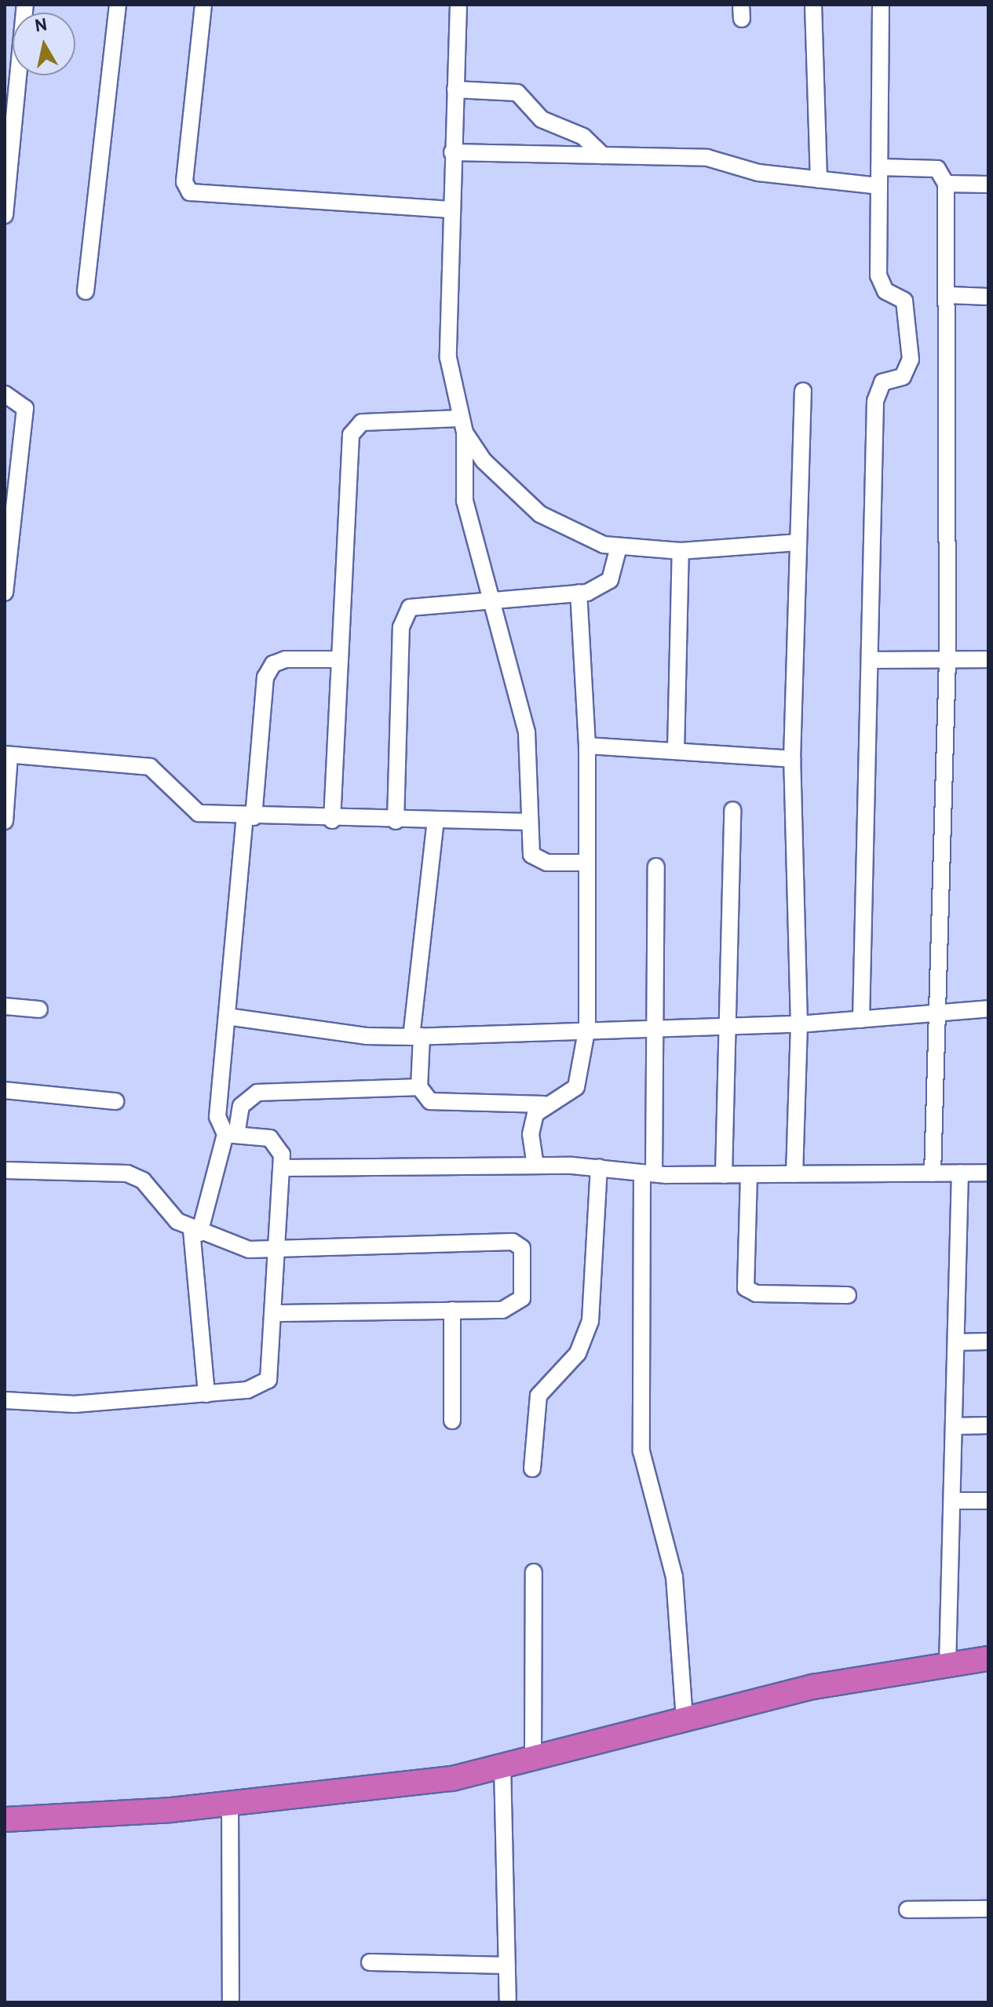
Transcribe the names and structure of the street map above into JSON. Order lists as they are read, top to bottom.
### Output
{
  "north": "top"
}
